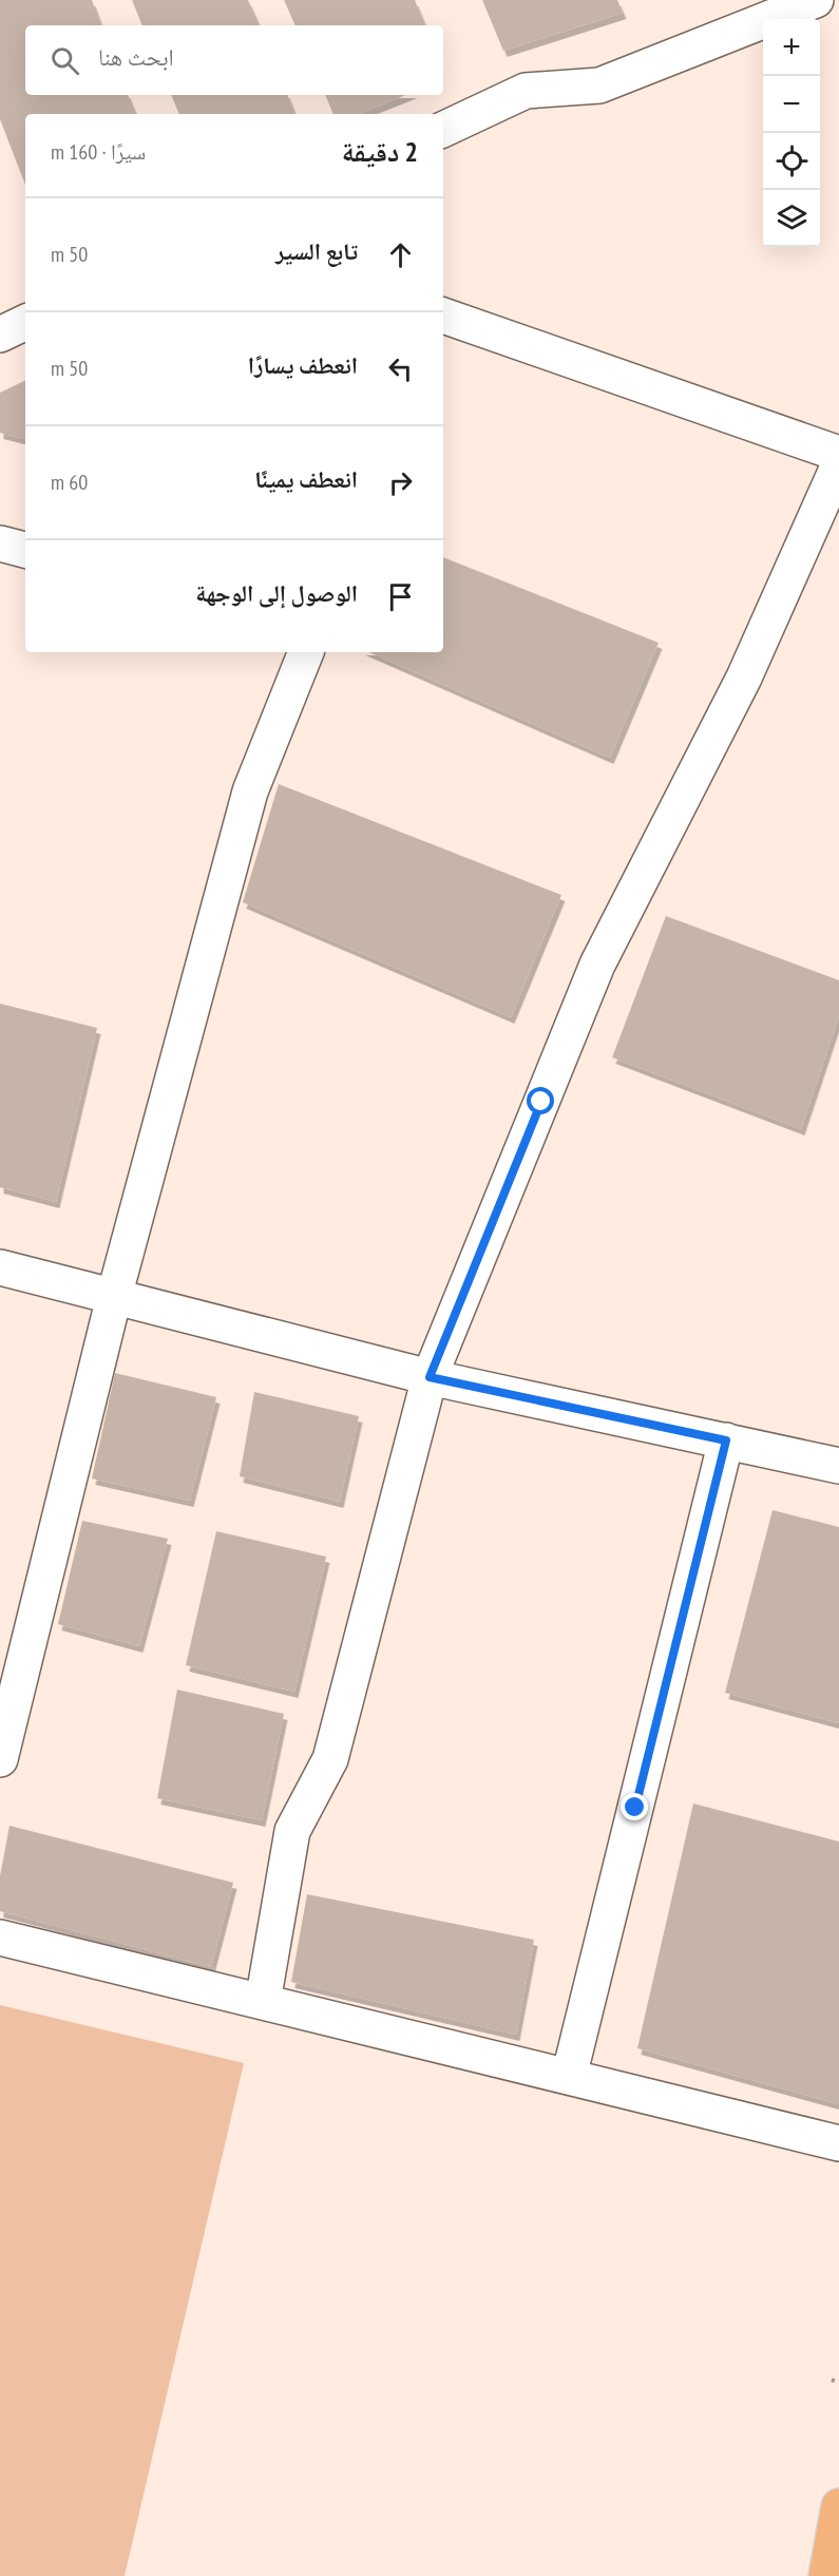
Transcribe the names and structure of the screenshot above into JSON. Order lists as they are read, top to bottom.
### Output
{
  "page": {
    "map_buttons": ["+", "−"],
    "search": "ابحث هنا",
    "heading": ["2 دقيقة", "سيرًا · 160 m"],
    "list": [
      ["تابع السير", "50 m"],
      ["انعطف يسارًا", "50 m"],
      ["انعطف يمينًا", "60 m"],
      "الوصول إلى الوجهة"
    ]
  }
}
